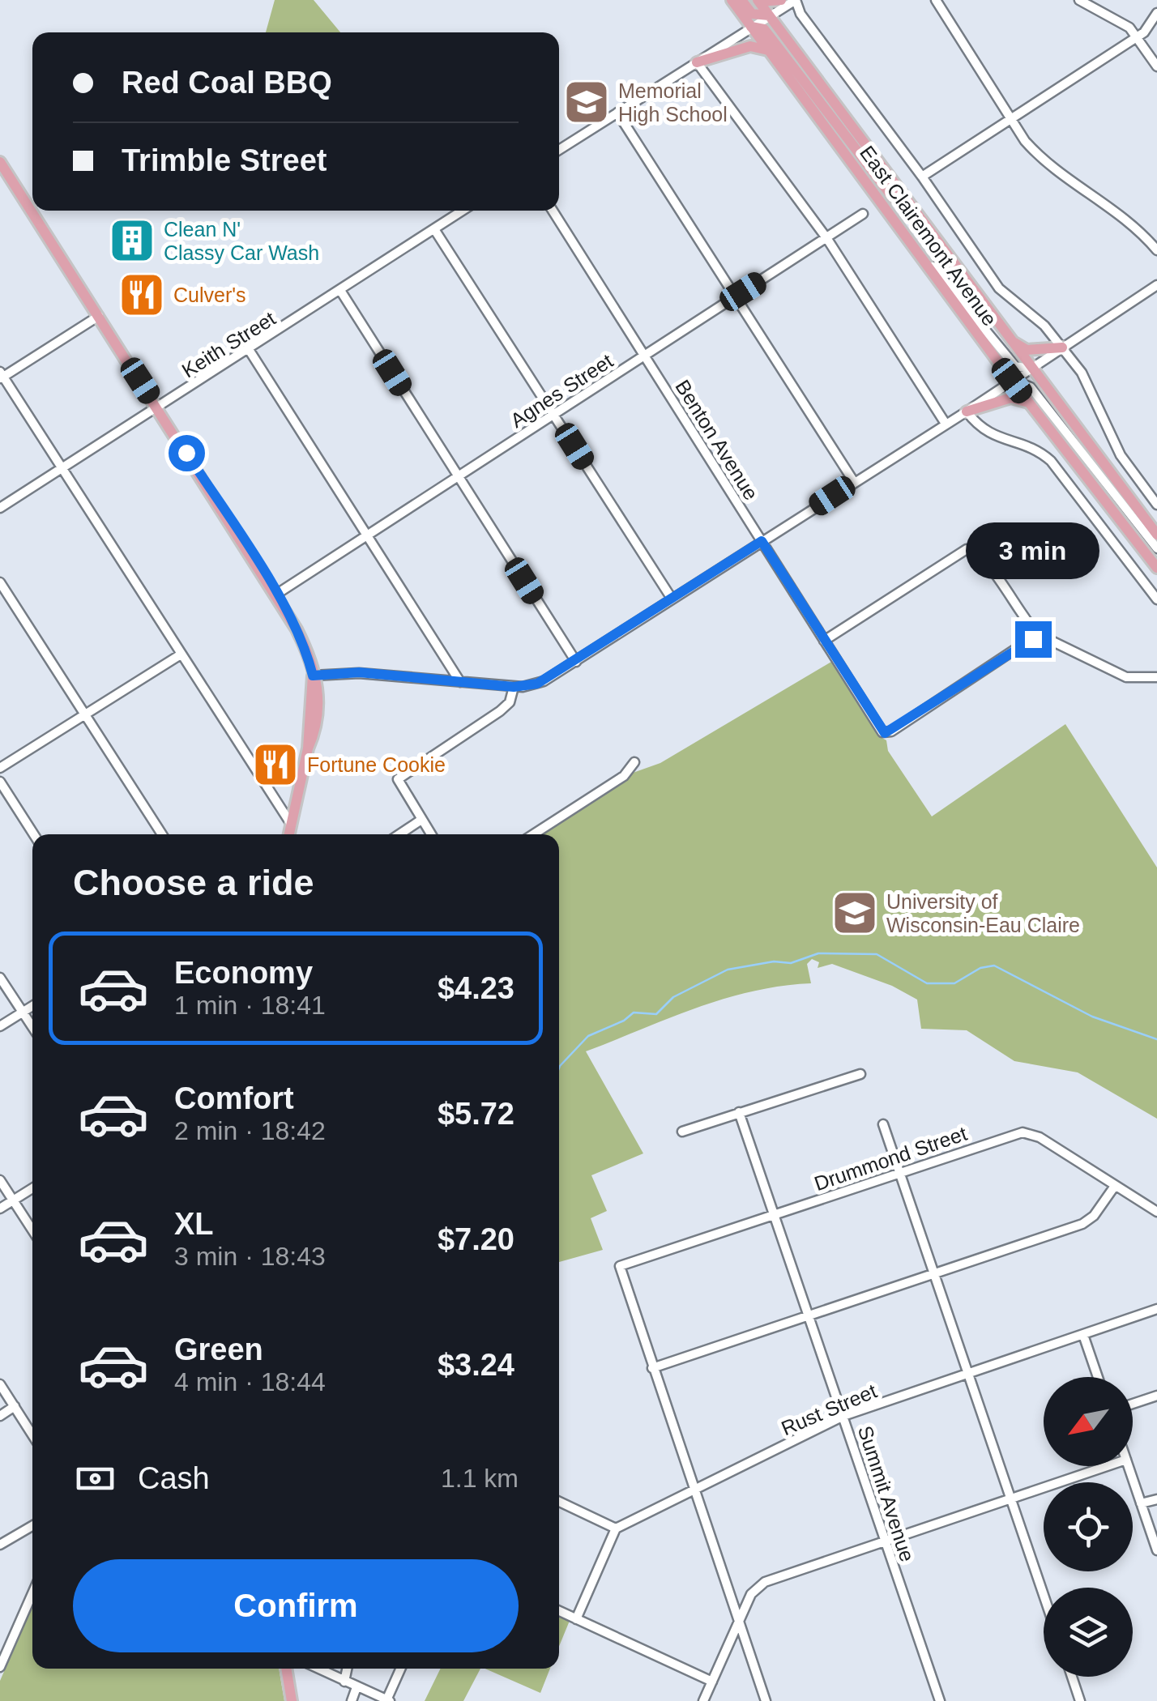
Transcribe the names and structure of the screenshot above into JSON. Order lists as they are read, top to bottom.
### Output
{
  "streets": {
    "main road": ["East Clairemont Avenue"],
    "street": [
      "Keith Street",
      "Agnes Street",
      "Benton Avenue",
      "Drummond Street",
      "Rust Street",
      "Summit Avenue"
    ]
  },
  "crossings": [
    ["Agnes Street", "Benton Avenue"],
    ["Drummond Street", "Summit Avenue"],
    ["Rust Street", "Summit Avenue"]
  ],
  "places": {
    "school or university": ["Memorial High School", "University of Wisconsin-Eau Claire"],
    "building": ["Clean N' Classy Car Wash"],
    "restaurant": ["Culver's", "Fortune Cookie"]
  },
  "north": "bottom left",
  "page": {
    "banner": ["Red Coal BBQ", "Trimble Street"],
    "bubble": "3 min",
    "heading": "Choose a ride",
    "list": [
      {
        "name": "Economy",
        "note": "1 min · 18:41",
        "value": "$4.23"
      },
      {
        "name": "Comfort",
        "note": "2 min · 18:42",
        "value": "$5.72"
      },
      {
        "name": "XL",
        "note": "3 min · 18:43",
        "value": "$7.20"
      },
      {
        "name": "Green",
        "note": "4 min · 18:44",
        "value": "$3.24"
      }
    ],
    "pay": ["Cash", "1.1 km"],
    "buttons": "Confirm"
  }
}
